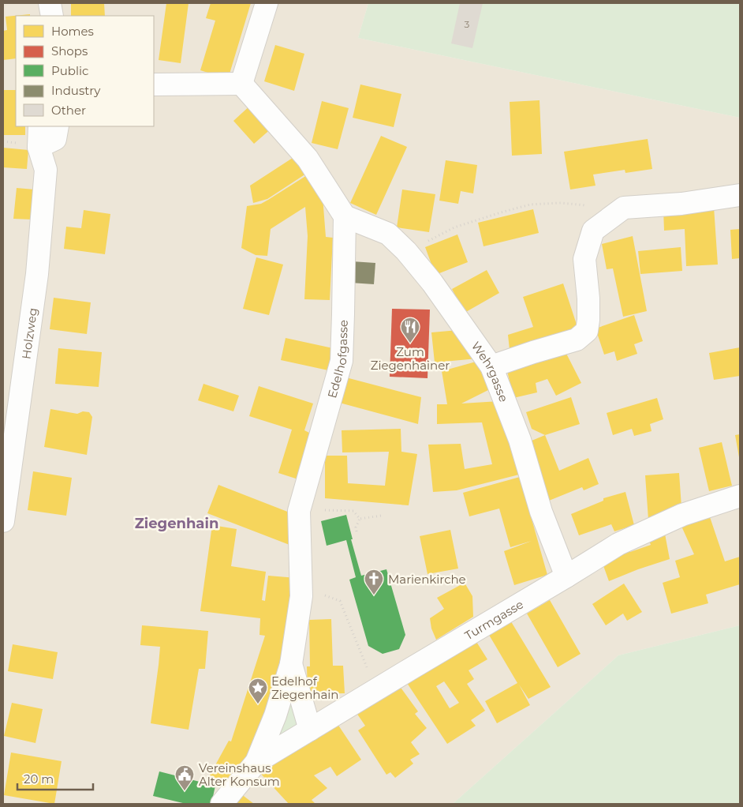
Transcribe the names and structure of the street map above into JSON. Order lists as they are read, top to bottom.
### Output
{
  "streets": {
    "street": [
      "Holzweg",
      "Edelhofgasse",
      "Wehrgasse",
      "Turmgasse"
    ]
  },
  "crossings": [
    ["Edelhofgasse", "Wehrgasse"],
    ["Edelhofgasse", "Turmgasse"],
    ["Wehrgasse", "Turmgasse"]
  ],
  "districts": ["Ziegenhain"],
  "places": {
    "restaurant": ["Zum Ziegenhainer"],
    "church": ["Marienkirche"],
    "place": ["Edelhof Ziegenhain"],
    "public building": ["Vereinshaus Alter Konsum"]
  },
  "house_numbers": ["3"],
  "legend": [
    "Homes",
    "Shops",
    "Public",
    "Industry",
    "Other"
  ],
  "scale_bar": "20 m"
}
